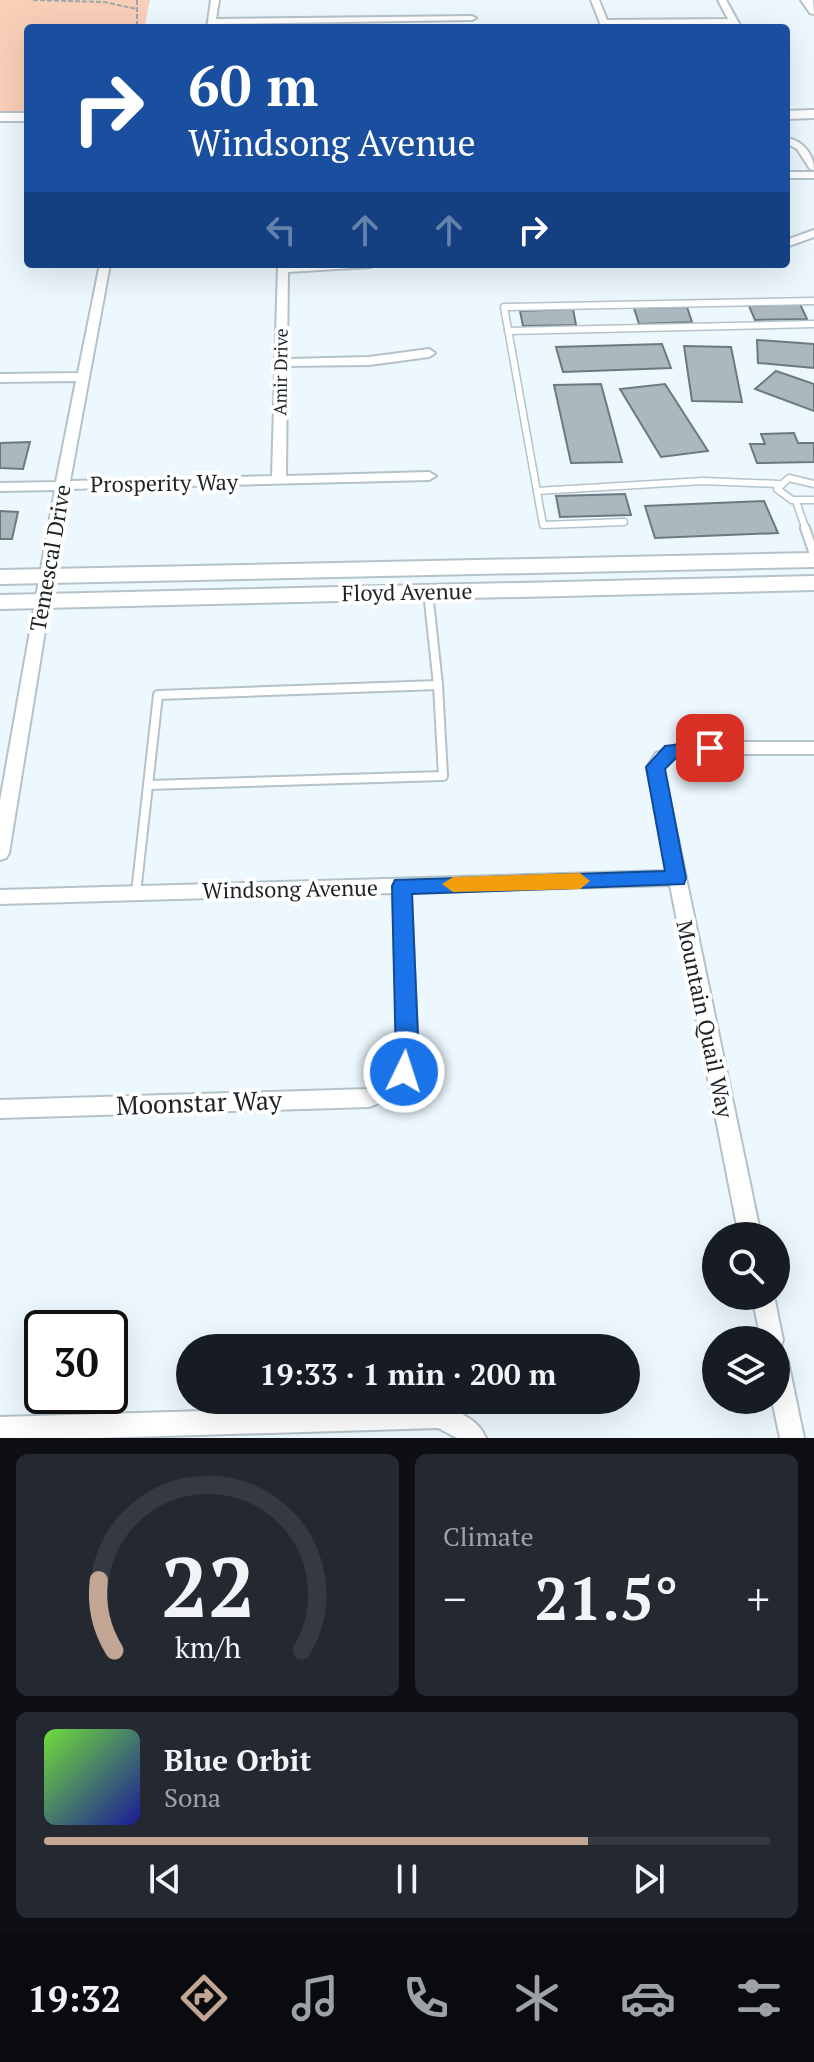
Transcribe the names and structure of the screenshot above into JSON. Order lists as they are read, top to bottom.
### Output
{
  "streets": {
    "street": [
      "Amir Drive",
      "Prosperity Way",
      "Temescal Drive",
      "Floyd Avenue",
      "Windsong Avenue",
      "Mountain Quail Way",
      "Moonstar Way"
    ]
  },
  "crossings": [
    ["Amir Drive", "Prosperity Way"],
    ["Prosperity Way", "Temescal Drive"],
    ["Temescal Drive", "Floyd Avenue"],
    ["Windsong Avenue", "Mountain Quail Way"],
    ["Windsong Avenue", "Moonstar Way"]
  ],
  "page": {
    "turn": ["60 m", "Windsong Avenue"],
    "limit": "30",
    "trip": "19:33 · 1 min · 200 m",
    "tile": "Climate",
    "heat": ["−", "21.5°", "+"],
    "song": ["Blue Orbit", "Sona"],
    "tabs": "19:32",
    "gauge": ["22", "km/h"]
  }
}
